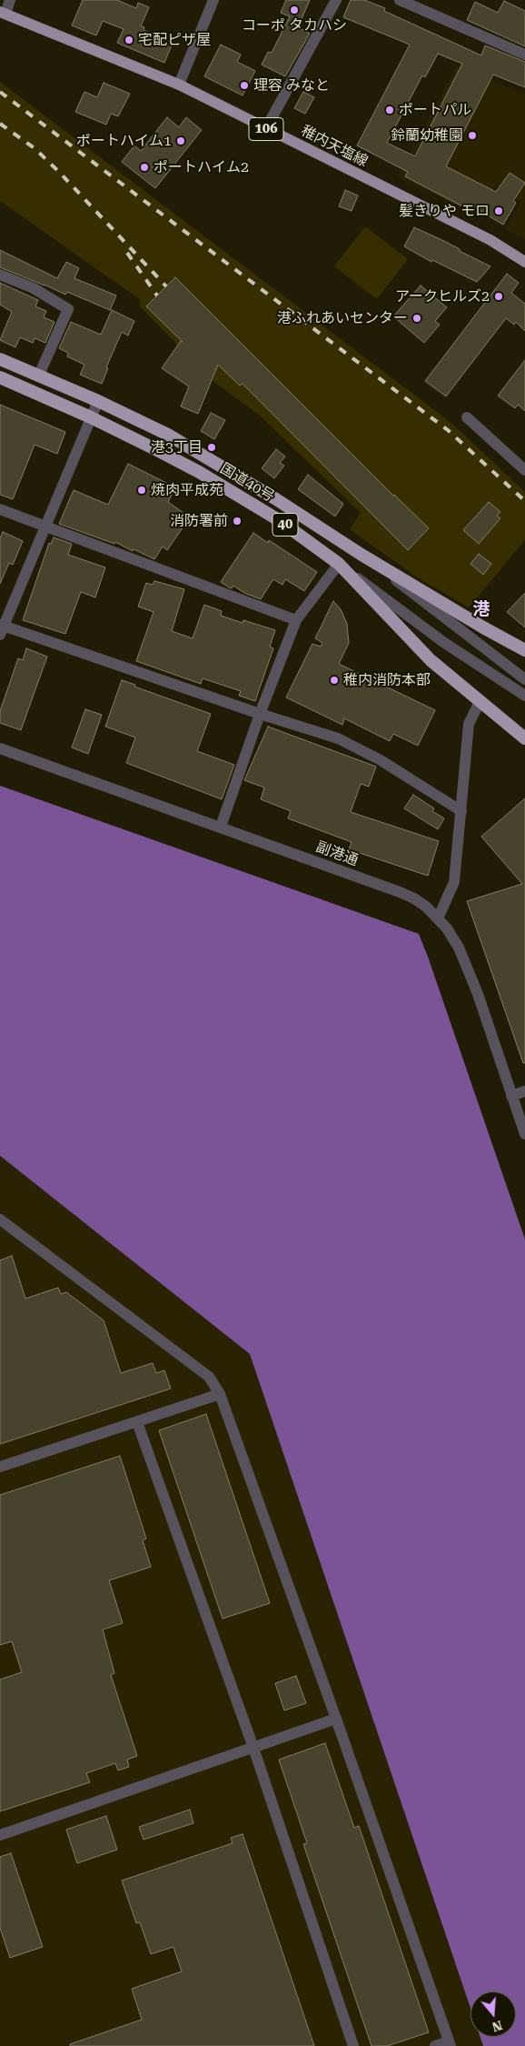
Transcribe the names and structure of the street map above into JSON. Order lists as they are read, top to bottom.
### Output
{
  "streets": {
    "highway": ["国道40号", "40"],
    "main road": ["106", "稚内天塩線"],
    "street": ["副港通"]
  },
  "districts": ["港"],
  "places": [
    "コーポ タカハシ",
    "宅配ピザ屋",
    "理容 みなと",
    "ポートパル",
    "鈴蘭幼稚園",
    "ポートハイム1",
    "ポートハイム2",
    "髪きりや モロ",
    "アークヒルズ2",
    "港ふれあいセンター",
    "港3丁目",
    "焼肉平成苑",
    "消防署前",
    "稚内消防本部"
  ],
  "north": "bottom"
}
